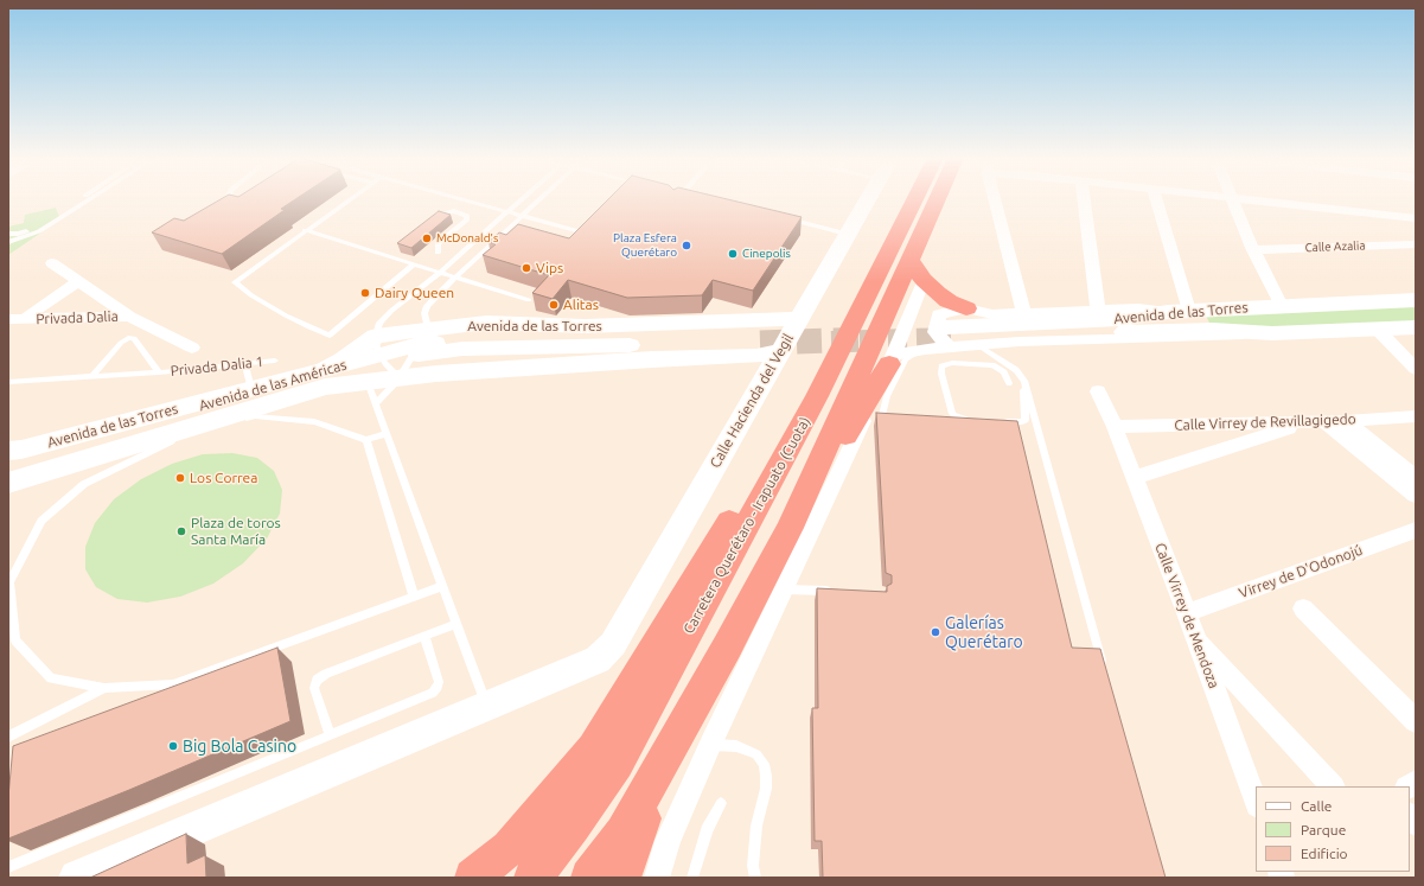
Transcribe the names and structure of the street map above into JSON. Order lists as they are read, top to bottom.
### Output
{
  "streets": {
    "highway": ["Carretera Querétaro - Irapuato (Cuota)"],
    "street": [
      "Calle Azalia",
      "Avenida de las Torres",
      "Privada Dalia",
      "Avenida de las Américas",
      "Calle Hacienda del Vegil",
      "Calle Virrey de Revillagigedo",
      "Virrey de D'Odonojú",
      "Calle Virrey de Mendoza"
    ],
    "lane": ["Privada Dalia 1"]
  },
  "crossings": [
    ["Avenida de las Torres", "Avenida de las Américas"],
    ["Avenida de las Torres", "Calle Hacienda del Vegil"],
    ["Calle Virrey de Revillagigedo", "Calle Virrey de Mendoza"],
    ["Virrey de D'Odonojú", "Calle Virrey de Mendoza"]
  ],
  "places": [
    "McDonald's",
    "Plaza Esfera Querétaro",
    "Cinepolis",
    "Vips",
    "Dairy Queen",
    "Alitas",
    "Los Correa",
    "Plaza de toros Santa María",
    "Galerías Querétaro",
    "Big Bola Casino"
  ],
  "legend": ["Calle", "Parque", "Edificio"]
}
